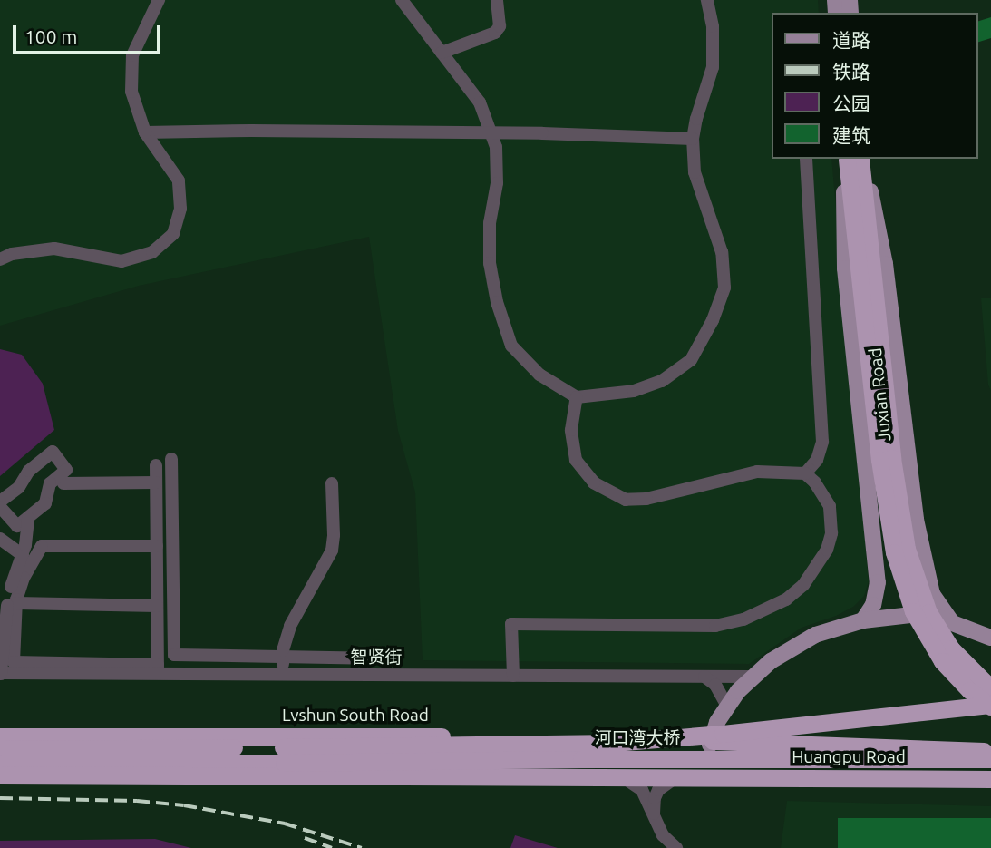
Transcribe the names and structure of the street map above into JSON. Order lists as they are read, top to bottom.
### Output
{
  "streets": {
    "highway": ["Lvshun South Road", "河口湾大桥", "Huangpu Road"],
    "main road": ["Juxian Road"],
    "street": ["智贤街"]
  },
  "crossings": [
    ["Juxian Road", "河口湾大桥"],
    ["Lvshun South Road", "Huangpu Road"]
  ],
  "legend": [
    "道路",
    "铁路",
    "公园",
    "建筑"
  ],
  "scale_bar": "100 m"
}
